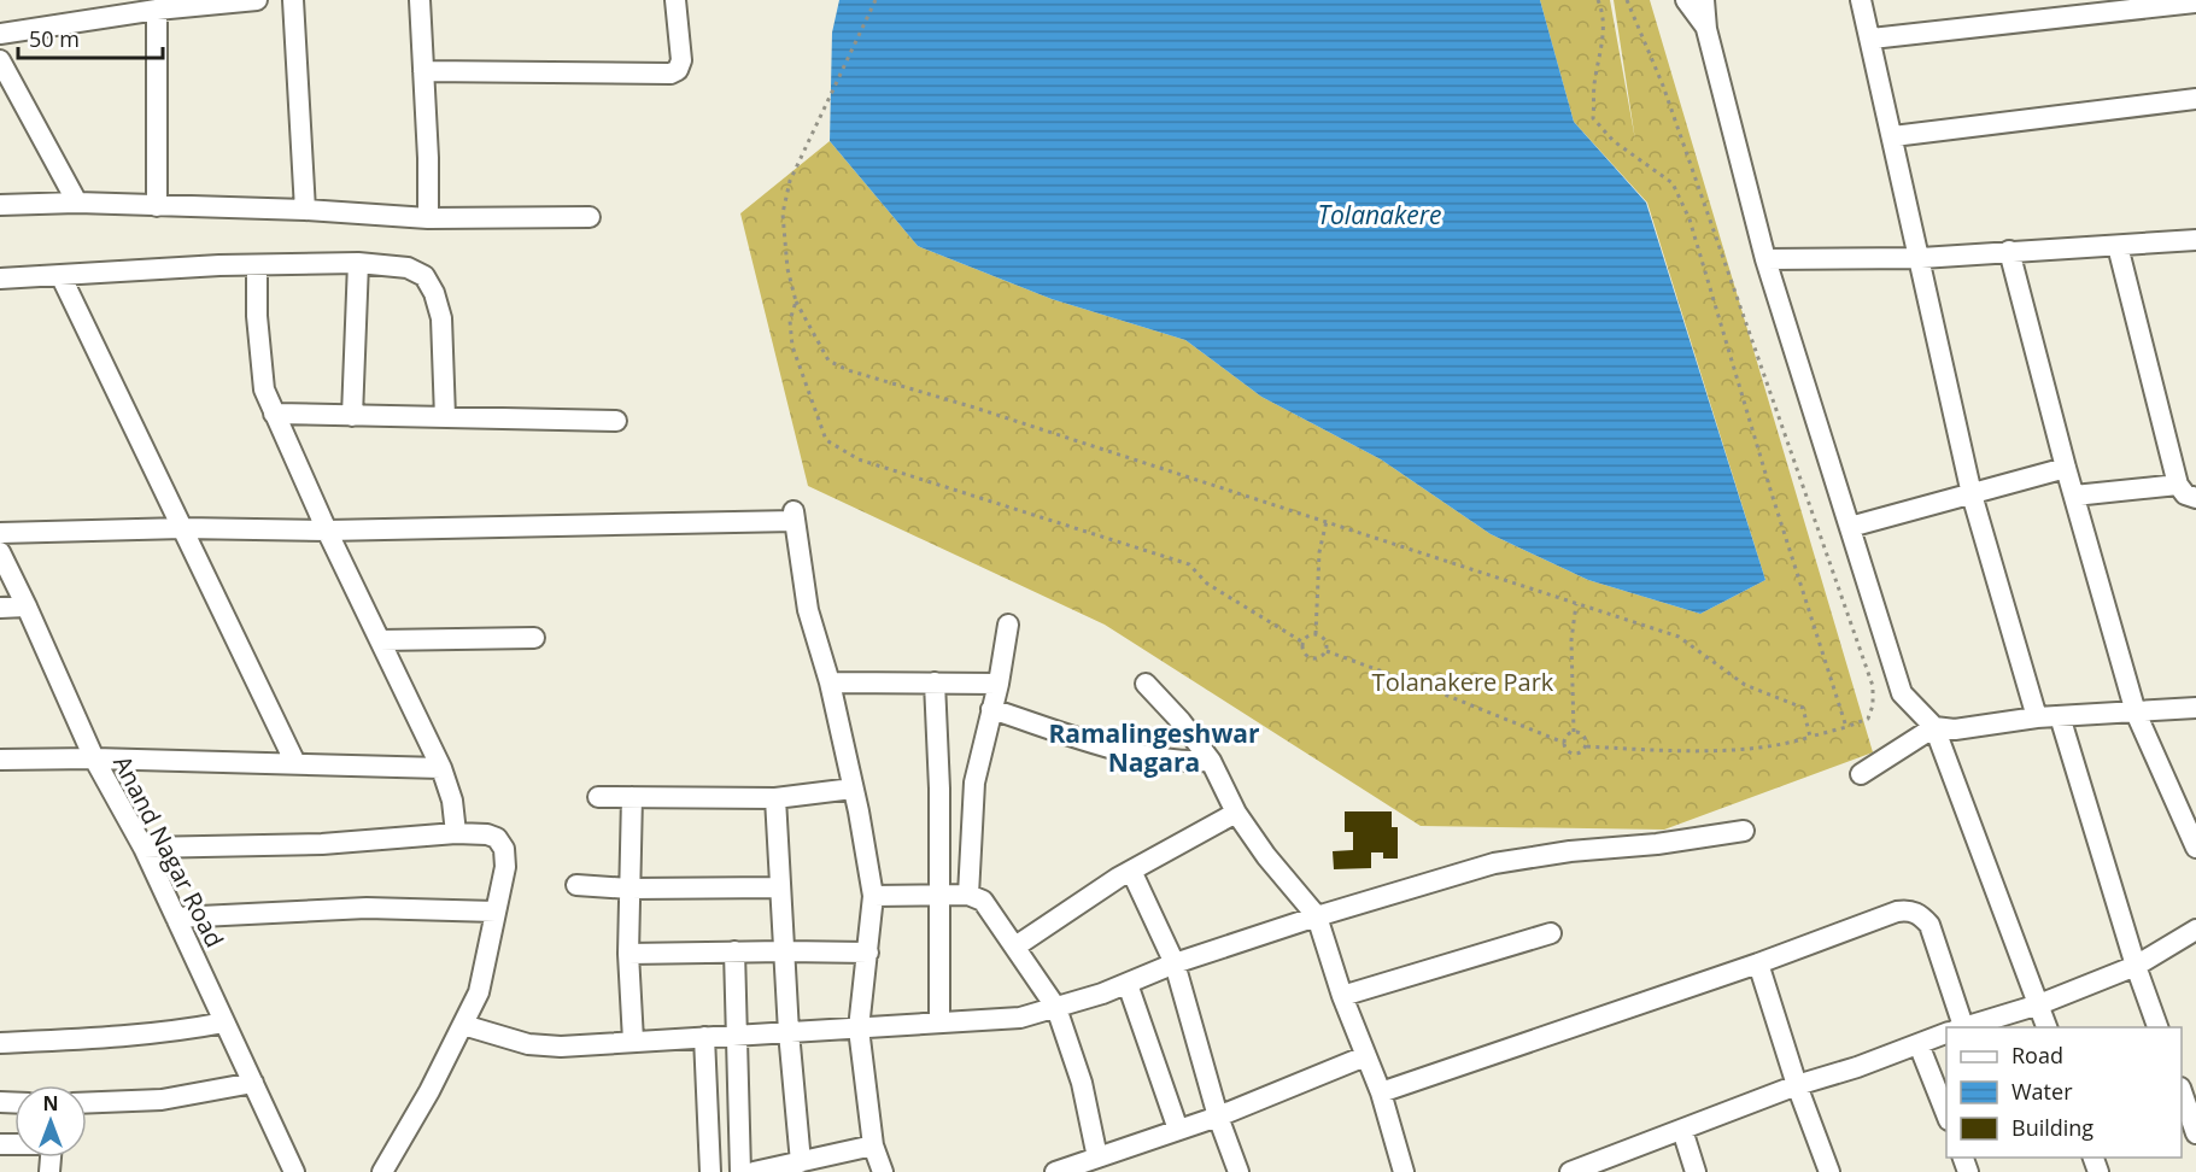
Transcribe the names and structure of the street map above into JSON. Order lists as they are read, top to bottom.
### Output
{
  "streets": {
    "street": ["Anand Nagar Road"]
  },
  "districts": ["Ramalingeshwar Nagara"],
  "water": ["Tolanakere"],
  "parks": ["Tolanakere Park"],
  "legend": ["Road", "Water", "Building"],
  "scale_bar": "50 m",
  "north": "top"
}
